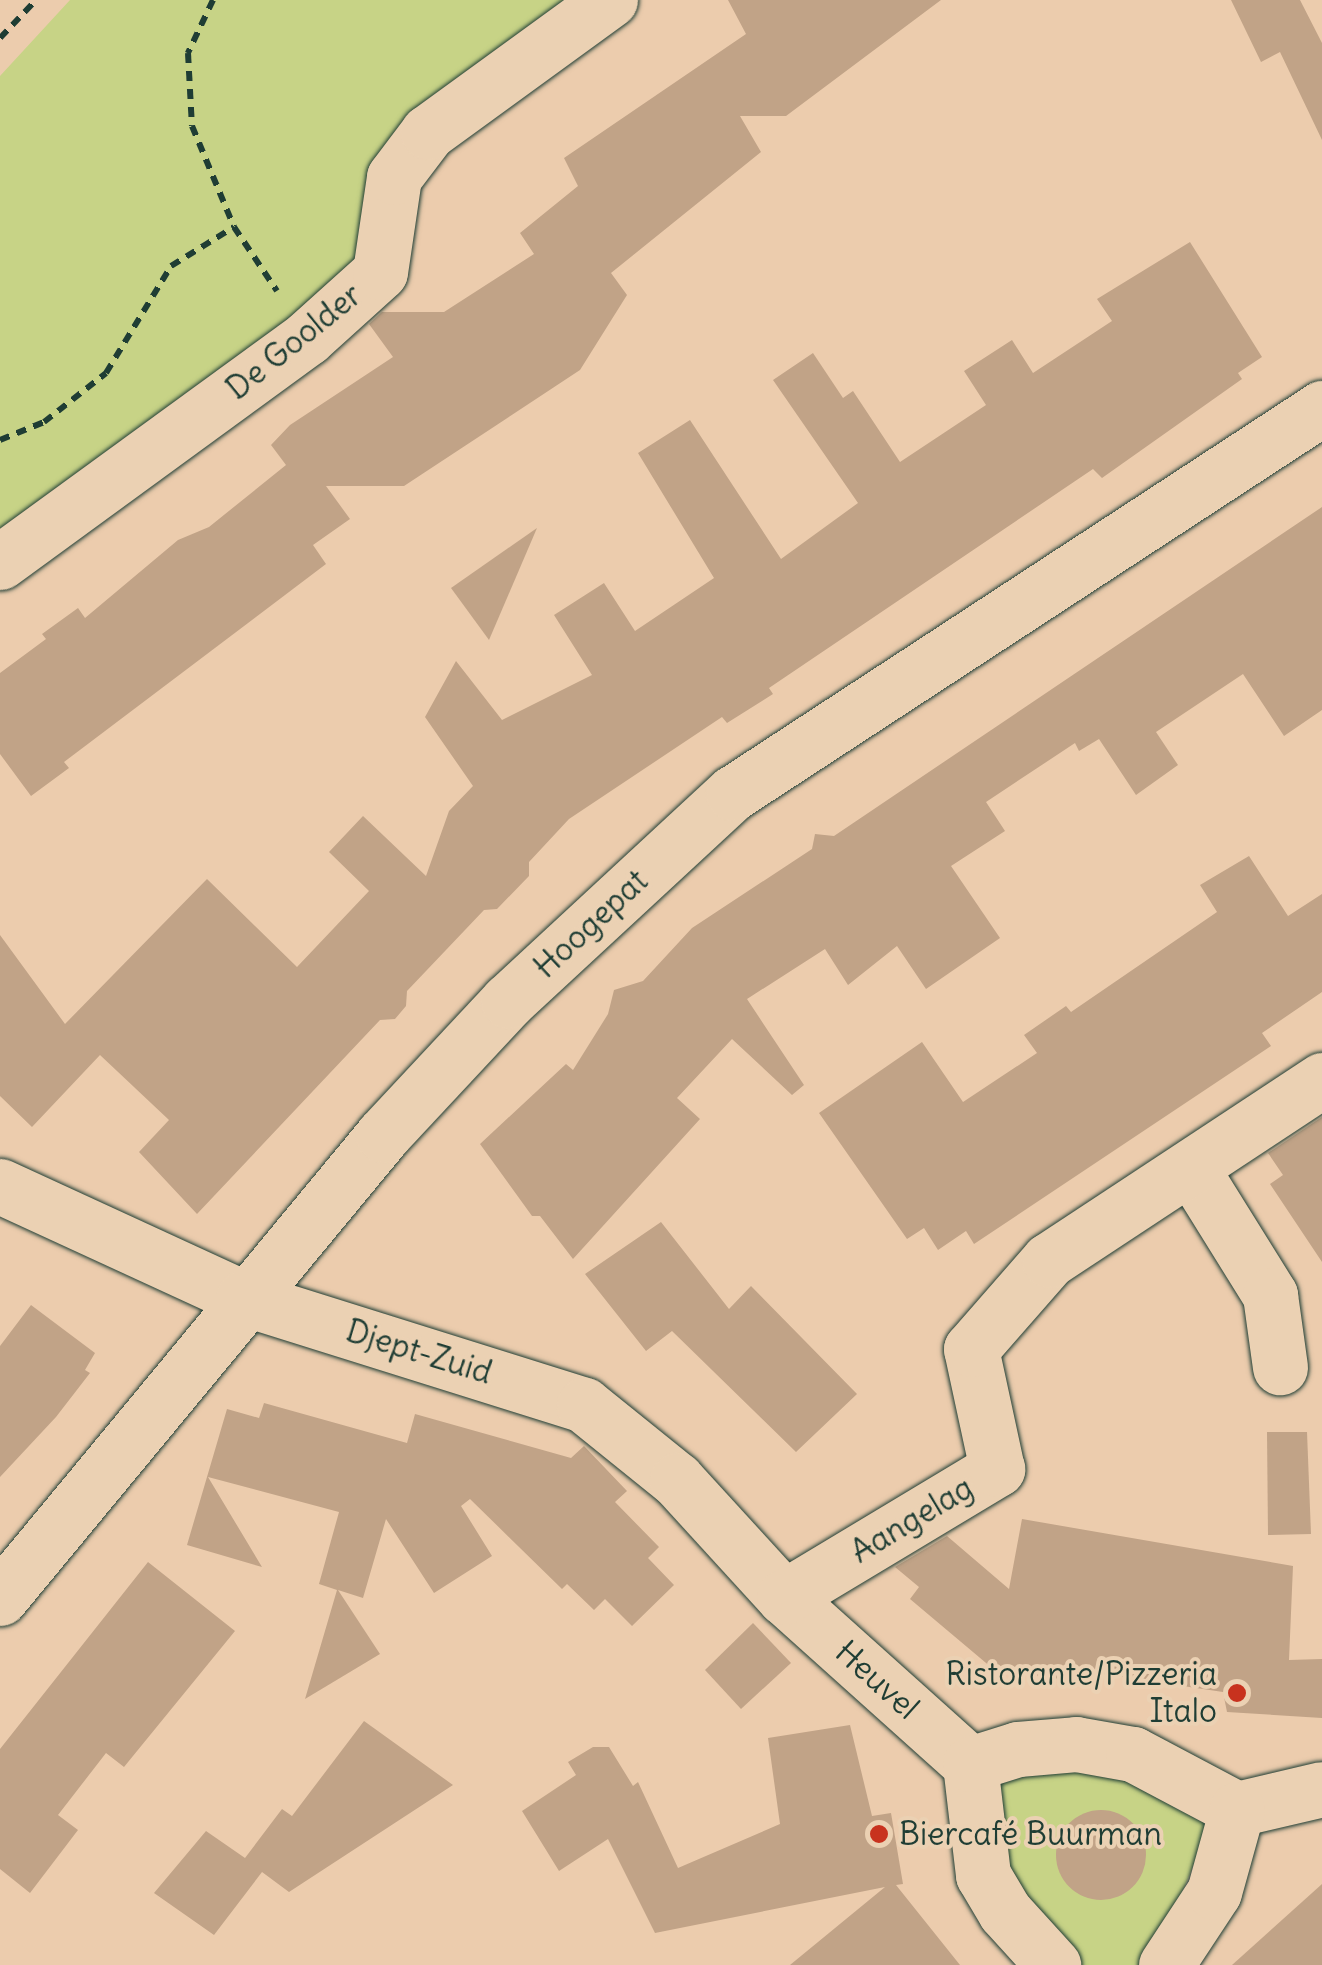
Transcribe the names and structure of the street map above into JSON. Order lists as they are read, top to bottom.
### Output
{
  "streets": {
    "street": [
      "De Goolder",
      "Hoogepat",
      "Djept-Zuid",
      "Aangelag",
      "Heuvel"
    ]
  },
  "crossings": [
    ["Hoogepat", "Djept-Zuid"],
    ["Djept-Zuid", "Aangelag"],
    ["Djept-Zuid", "Heuvel"],
    ["Aangelag", "Heuvel"]
  ],
  "places": ["Ristorante/Pizzeria Italo", "Biercafé Buurman"]
}
